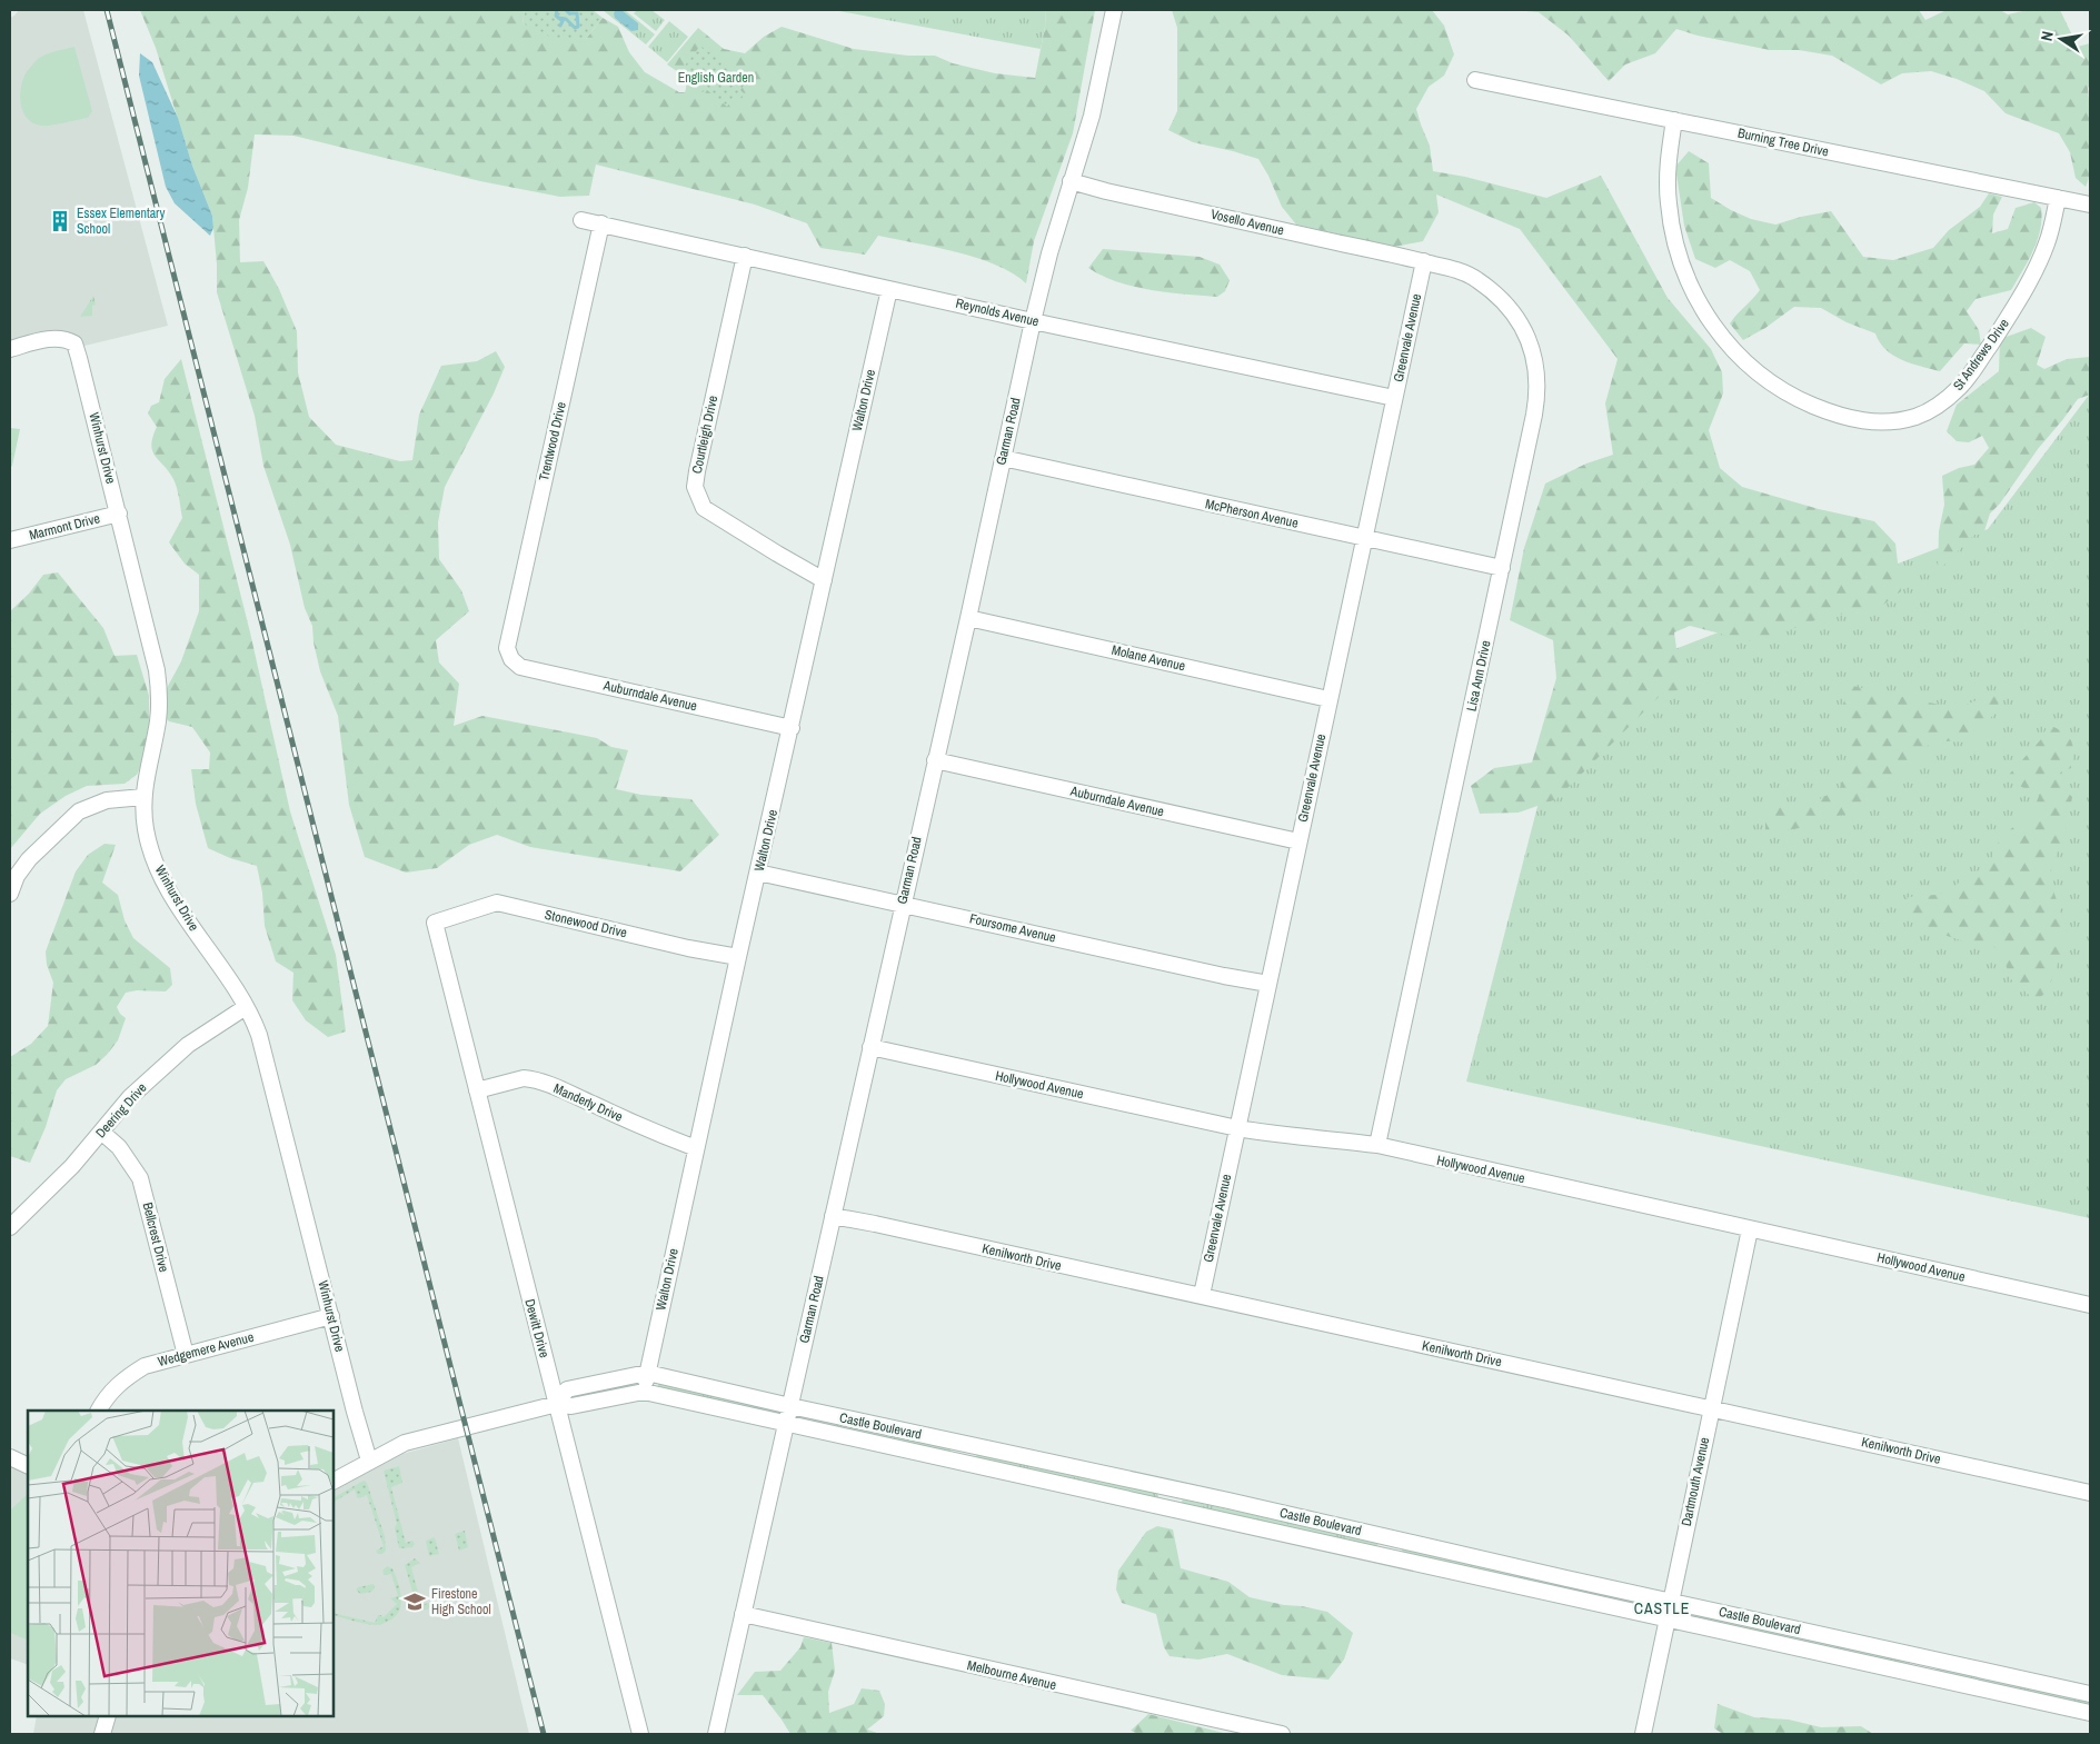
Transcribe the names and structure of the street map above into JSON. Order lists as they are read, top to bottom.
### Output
{
  "streets": {
    "street": [
      "Burning Tree Drive",
      "Vosello Avenue",
      "Reynolds Avenue",
      "Greenvale Avenue",
      "St Andrews Drive",
      "Walton Drive",
      "Garman Road",
      "Courtleigh Drive",
      "Trentwood Drive",
      "Winhurst Drive",
      "McPherson Avenue",
      "Marmont Drive",
      "Molane Avenue",
      "Lisa Ann Drive",
      "Auburndale Avenue",
      "Stonewood Drive",
      "Foursome Avenue",
      "Hollywood Avenue",
      "Manderly Drive",
      "Deering Drive",
      "Bellcrest Drive",
      "Kenilworth Drive",
      "Dewitt Drive",
      "Wedgemere Avenue",
      "Castle Boulevard",
      "Dartmouth Avenue",
      "Melbourne Avenue"
    ]
  },
  "crossings": [
    ["Burning Tree Drive", "St Andrews Drive"],
    ["Vosello Avenue", "Greenvale Avenue"],
    ["Vosello Avenue", "Garman Road"],
    ["Vosello Avenue", "Lisa Ann Drive"],
    ["Reynolds Avenue", "Greenvale Avenue"],
    ["Reynolds Avenue", "Walton Drive"],
    ["Reynolds Avenue", "Garman Road"],
    ["Reynolds Avenue", "Courtleigh Drive"],
    ["Reynolds Avenue", "Trentwood Drive"],
    ["Greenvale Avenue", "McPherson Avenue"],
    ["Greenvale Avenue", "Molane Avenue"],
    ["Greenvale Avenue", "Lisa Ann Drive"],
    ["Greenvale Avenue", "Auburndale Avenue"],
    ["Greenvale Avenue", "Foursome Avenue"],
    ["Greenvale Avenue", "Hollywood Avenue"],
    ["Greenvale Avenue", "Kenilworth Drive"],
    ["Walton Drive", "Courtleigh Drive"],
    ["Walton Drive", "Auburndale Avenue"],
    ["Walton Drive", "Stonewood Drive"],
    ["Walton Drive", "Foursome Avenue"],
    ["Walton Drive", "Manderly Drive"],
    ["Walton Drive", "Castle Boulevard"],
    ["Garman Road", "McPherson Avenue"],
    ["Garman Road", "Molane Avenue"],
    ["Garman Road", "Auburndale Avenue"],
    ["Garman Road", "Foursome Avenue"],
    ["Garman Road", "Hollywood Avenue"],
    ["Garman Road", "Kenilworth Drive"],
    ["Garman Road", "Castle Boulevard"],
    ["Garman Road", "Melbourne Avenue"],
    ["Trentwood Drive", "Auburndale Avenue"],
    ["Winhurst Drive", "Marmont Drive"],
    ["Winhurst Drive", "Deering Drive"],
    ["Winhurst Drive", "Wedgemere Avenue"],
    ["Winhurst Drive", "Castle Boulevard"],
    ["McPherson Avenue", "Lisa Ann Drive"],
    ["Lisa Ann Drive", "Hollywood Avenue"],
    ["Stonewood Drive", "Dewitt Drive"],
    ["Hollywood Avenue", "Dartmouth Avenue"],
    ["Manderly Drive", "Dewitt Drive"],
    ["Deering Drive", "Bellcrest Drive"],
    ["Bellcrest Drive", "Wedgemere Avenue"],
    ["Kenilworth Drive", "Dartmouth Avenue"],
    ["Dewitt Drive", "Castle Boulevard"],
    ["Castle Boulevard", "Dartmouth Avenue"]
  ],
  "districts": ["CASTLE"],
  "parks": ["English Garden"],
  "places": {
    "building": ["Essex Elementary School"],
    "school or university": ["Firestone High School"]
  },
  "north": "left"
}
